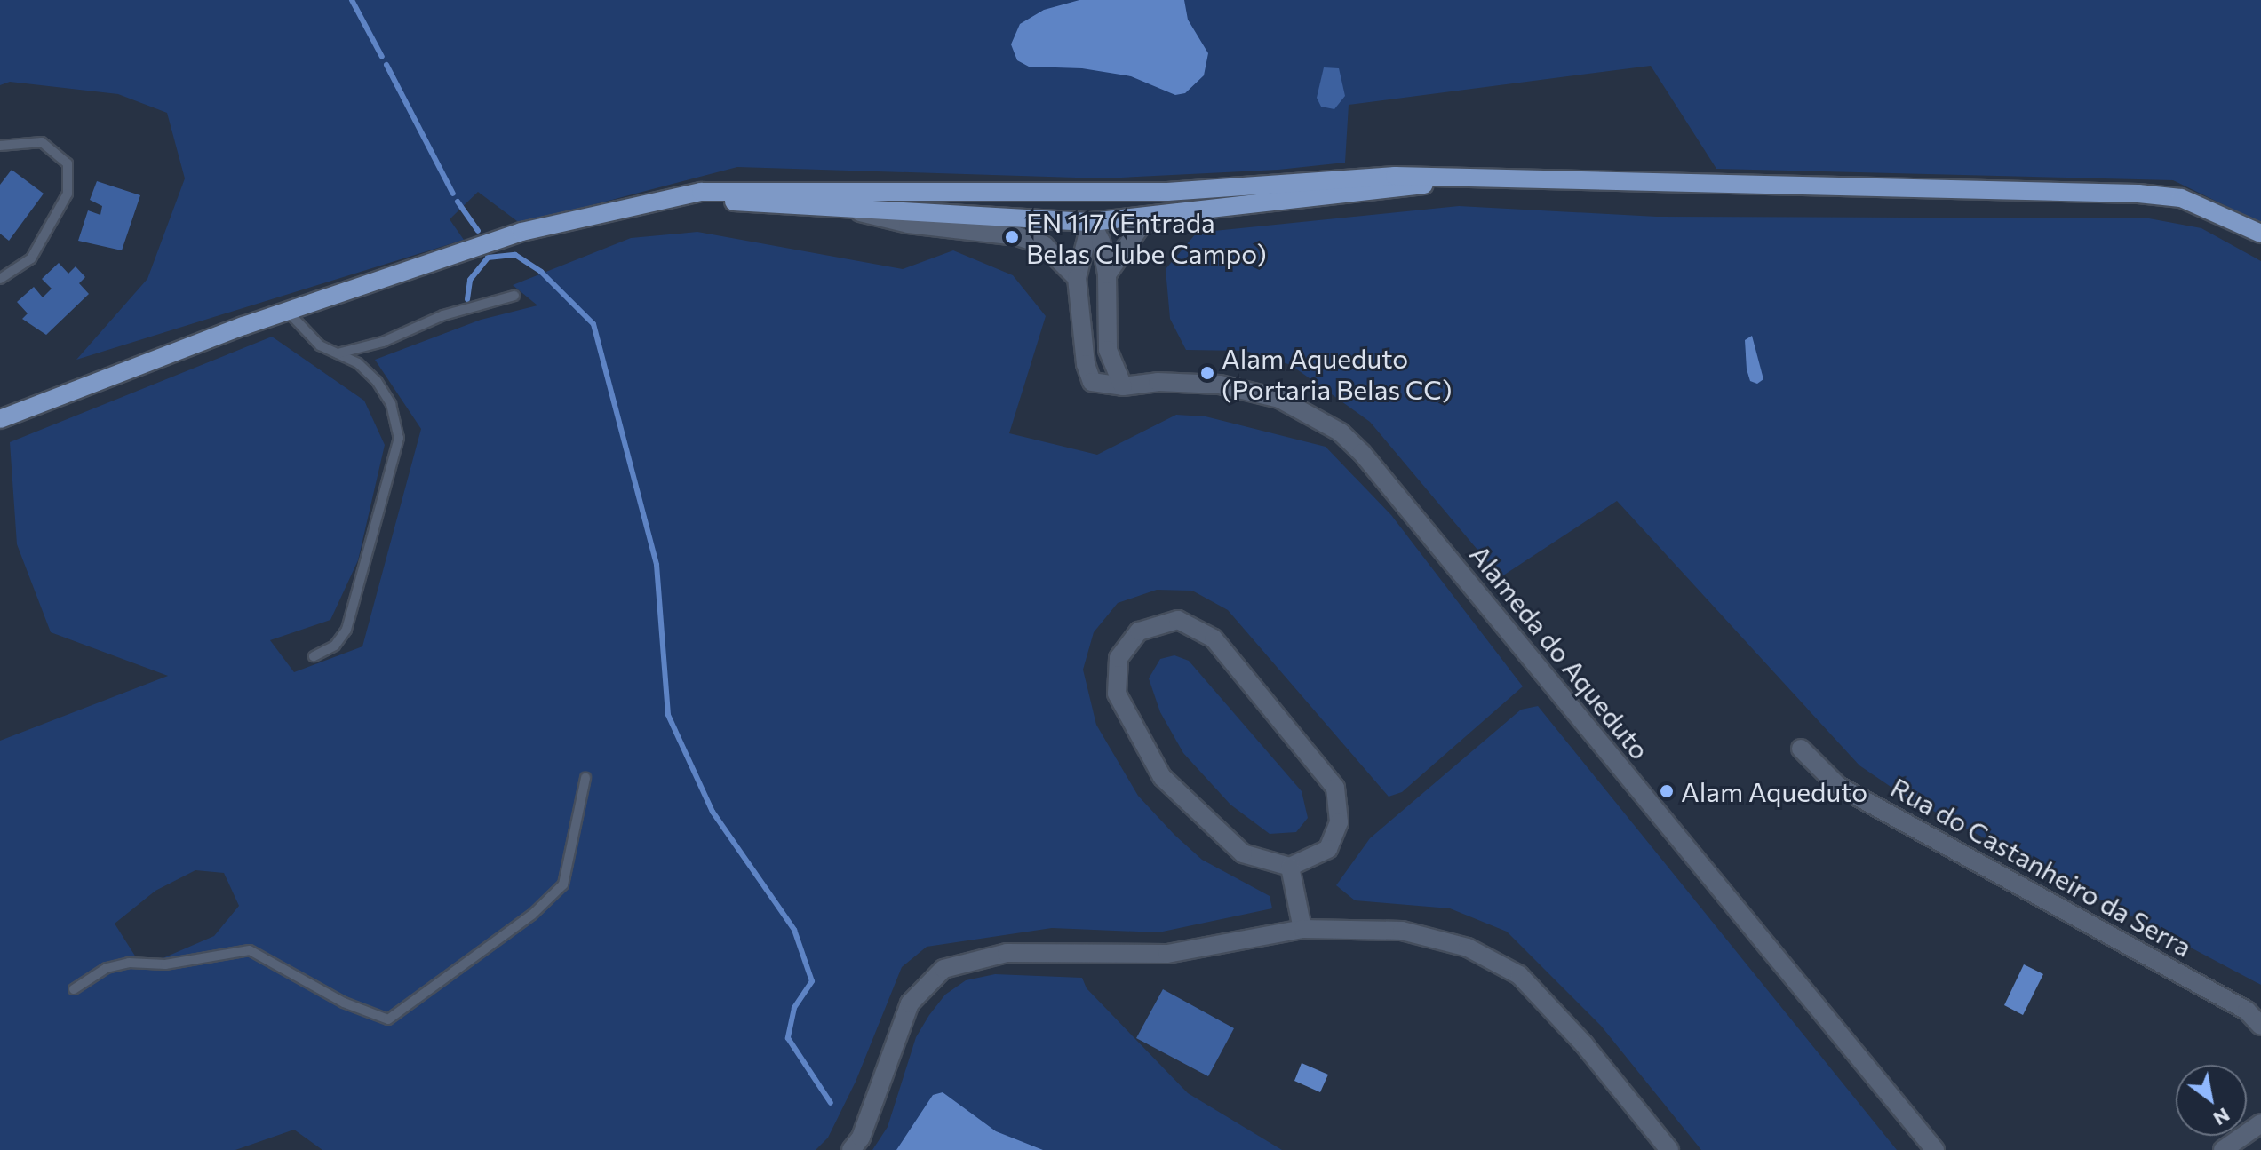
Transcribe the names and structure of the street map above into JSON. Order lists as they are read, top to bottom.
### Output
{
  "streets": {
    "street": ["Alameda do Aqueduto", "Rua do Castanheiro da Serra"]
  },
  "places": ["EN 117 (Entrada Belas Clube Campo)", "Alam Aqueduto (Portaria Belas CC)", "Alam Aqueduto"],
  "north": "bottom right"
}
